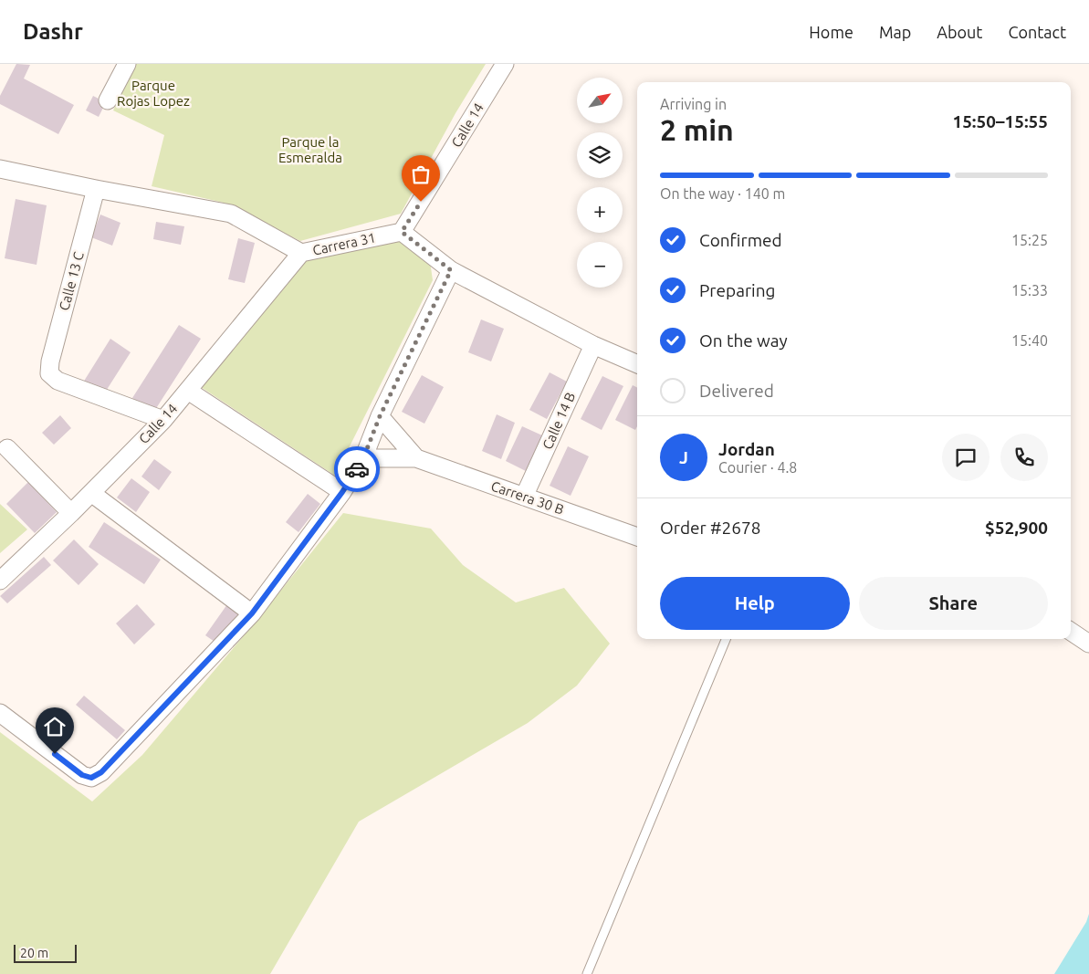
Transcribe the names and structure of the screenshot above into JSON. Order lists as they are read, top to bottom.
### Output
{
  "streets": {
    "street": [
      "Calle 14",
      "Carrera 31",
      "Calle 13 C",
      "Calle 14 B",
      "Carrera 30 B"
    ]
  },
  "crossings": [
    ["Calle 14", "Carrera 31"],
    ["Calle 14", "Calle 13 C"],
    ["Carrera 31", "Calle 13 C"],
    ["Calle 14 B", "Carrera 30 B"]
  ],
  "parks": ["Parque Rojas Lopez", "Parque la Esmeralda"],
  "scale_bar": "20 m",
  "north": "top right",
  "page": {
    "header": "Dashr",
    "nav": [
      "Home",
      "Map",
      "About",
      "Contact"
    ],
    "map_buttons": ["+", "−"],
    "heading": ["2 min", "Arriving in", "15:50–15:55"],
    "panel": [
      "Jordan",
      "Courier · 4.8",
      "Order #2678",
      "$52,900"
    ],
    "bar": "On the way · 140 m",
    "list": [
      ["Confirmed", "15:25"],
      ["Preparing", "15:33"],
      ["On the way", "15:40"],
      "Delivered"
    ],
    "round": "J",
    "buttons": ["Help", "Share"],
    "scale": "20 m"
  }
}
